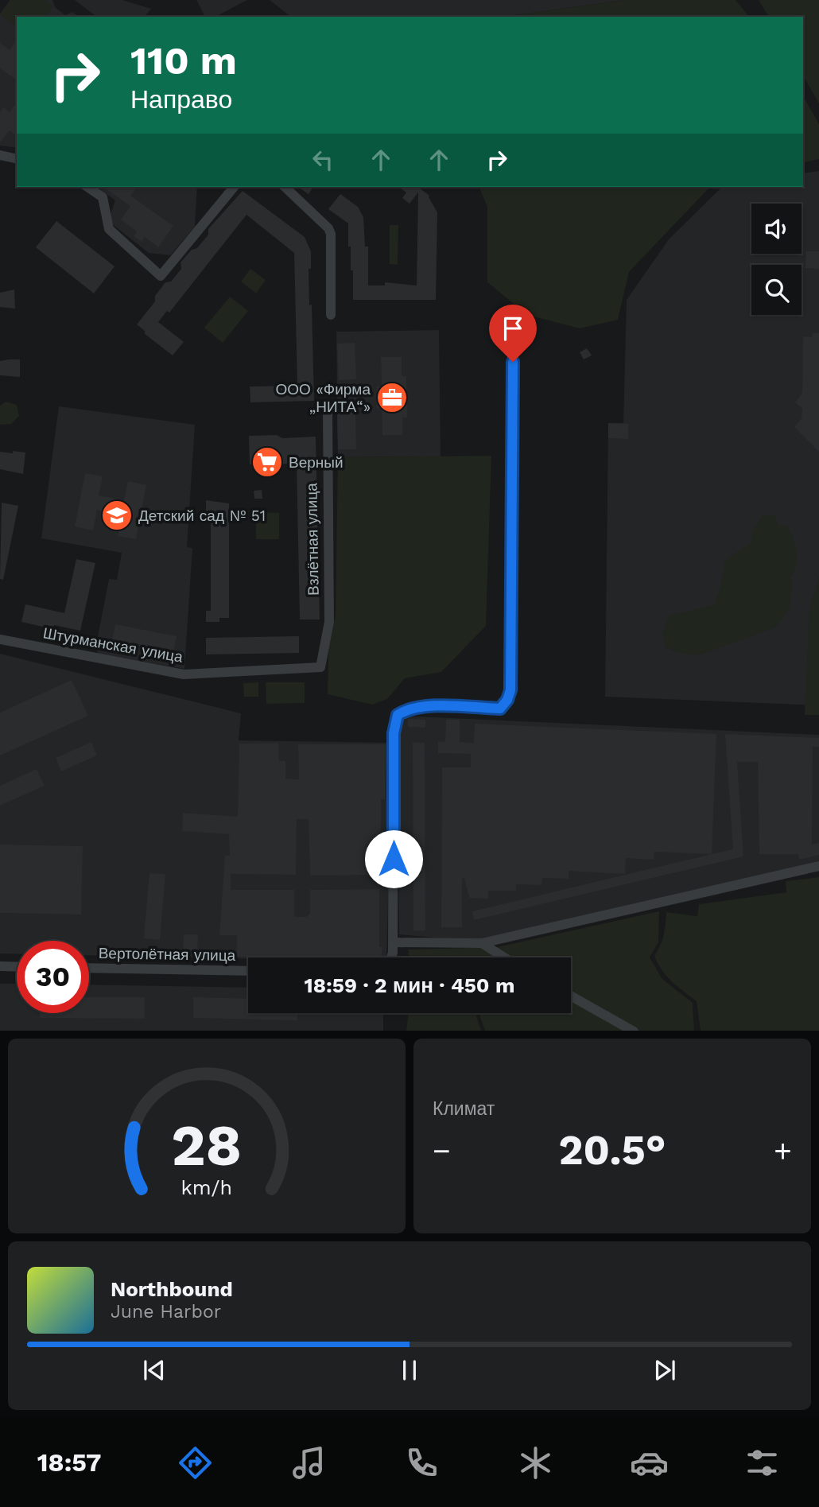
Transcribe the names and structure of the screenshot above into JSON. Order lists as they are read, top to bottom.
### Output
{
  "streets": {
    "street": ["Взлётная улица", "Штурманская улица", "Вертолётная улица"]
  },
  "crossings": [
    ["Взлётная улица", "Штурманская улица"]
  ],
  "places": {
    "office": ["ООО «Фирма „НИТА“»"],
    "supermarket": ["Верный"],
    "school or university": ["Детский сад № 51"]
  },
  "page": {
    "turn": ["110 m", "Направо"],
    "limit": "30",
    "trip": "18:59 · 2 мин · 450 m",
    "tile": "Климат",
    "heat": ["−", "20.5°", "+"],
    "song": ["Northbound", "June Harbor"],
    "tabs": "18:57",
    "gauge": ["28", "km/h"]
  }
}
